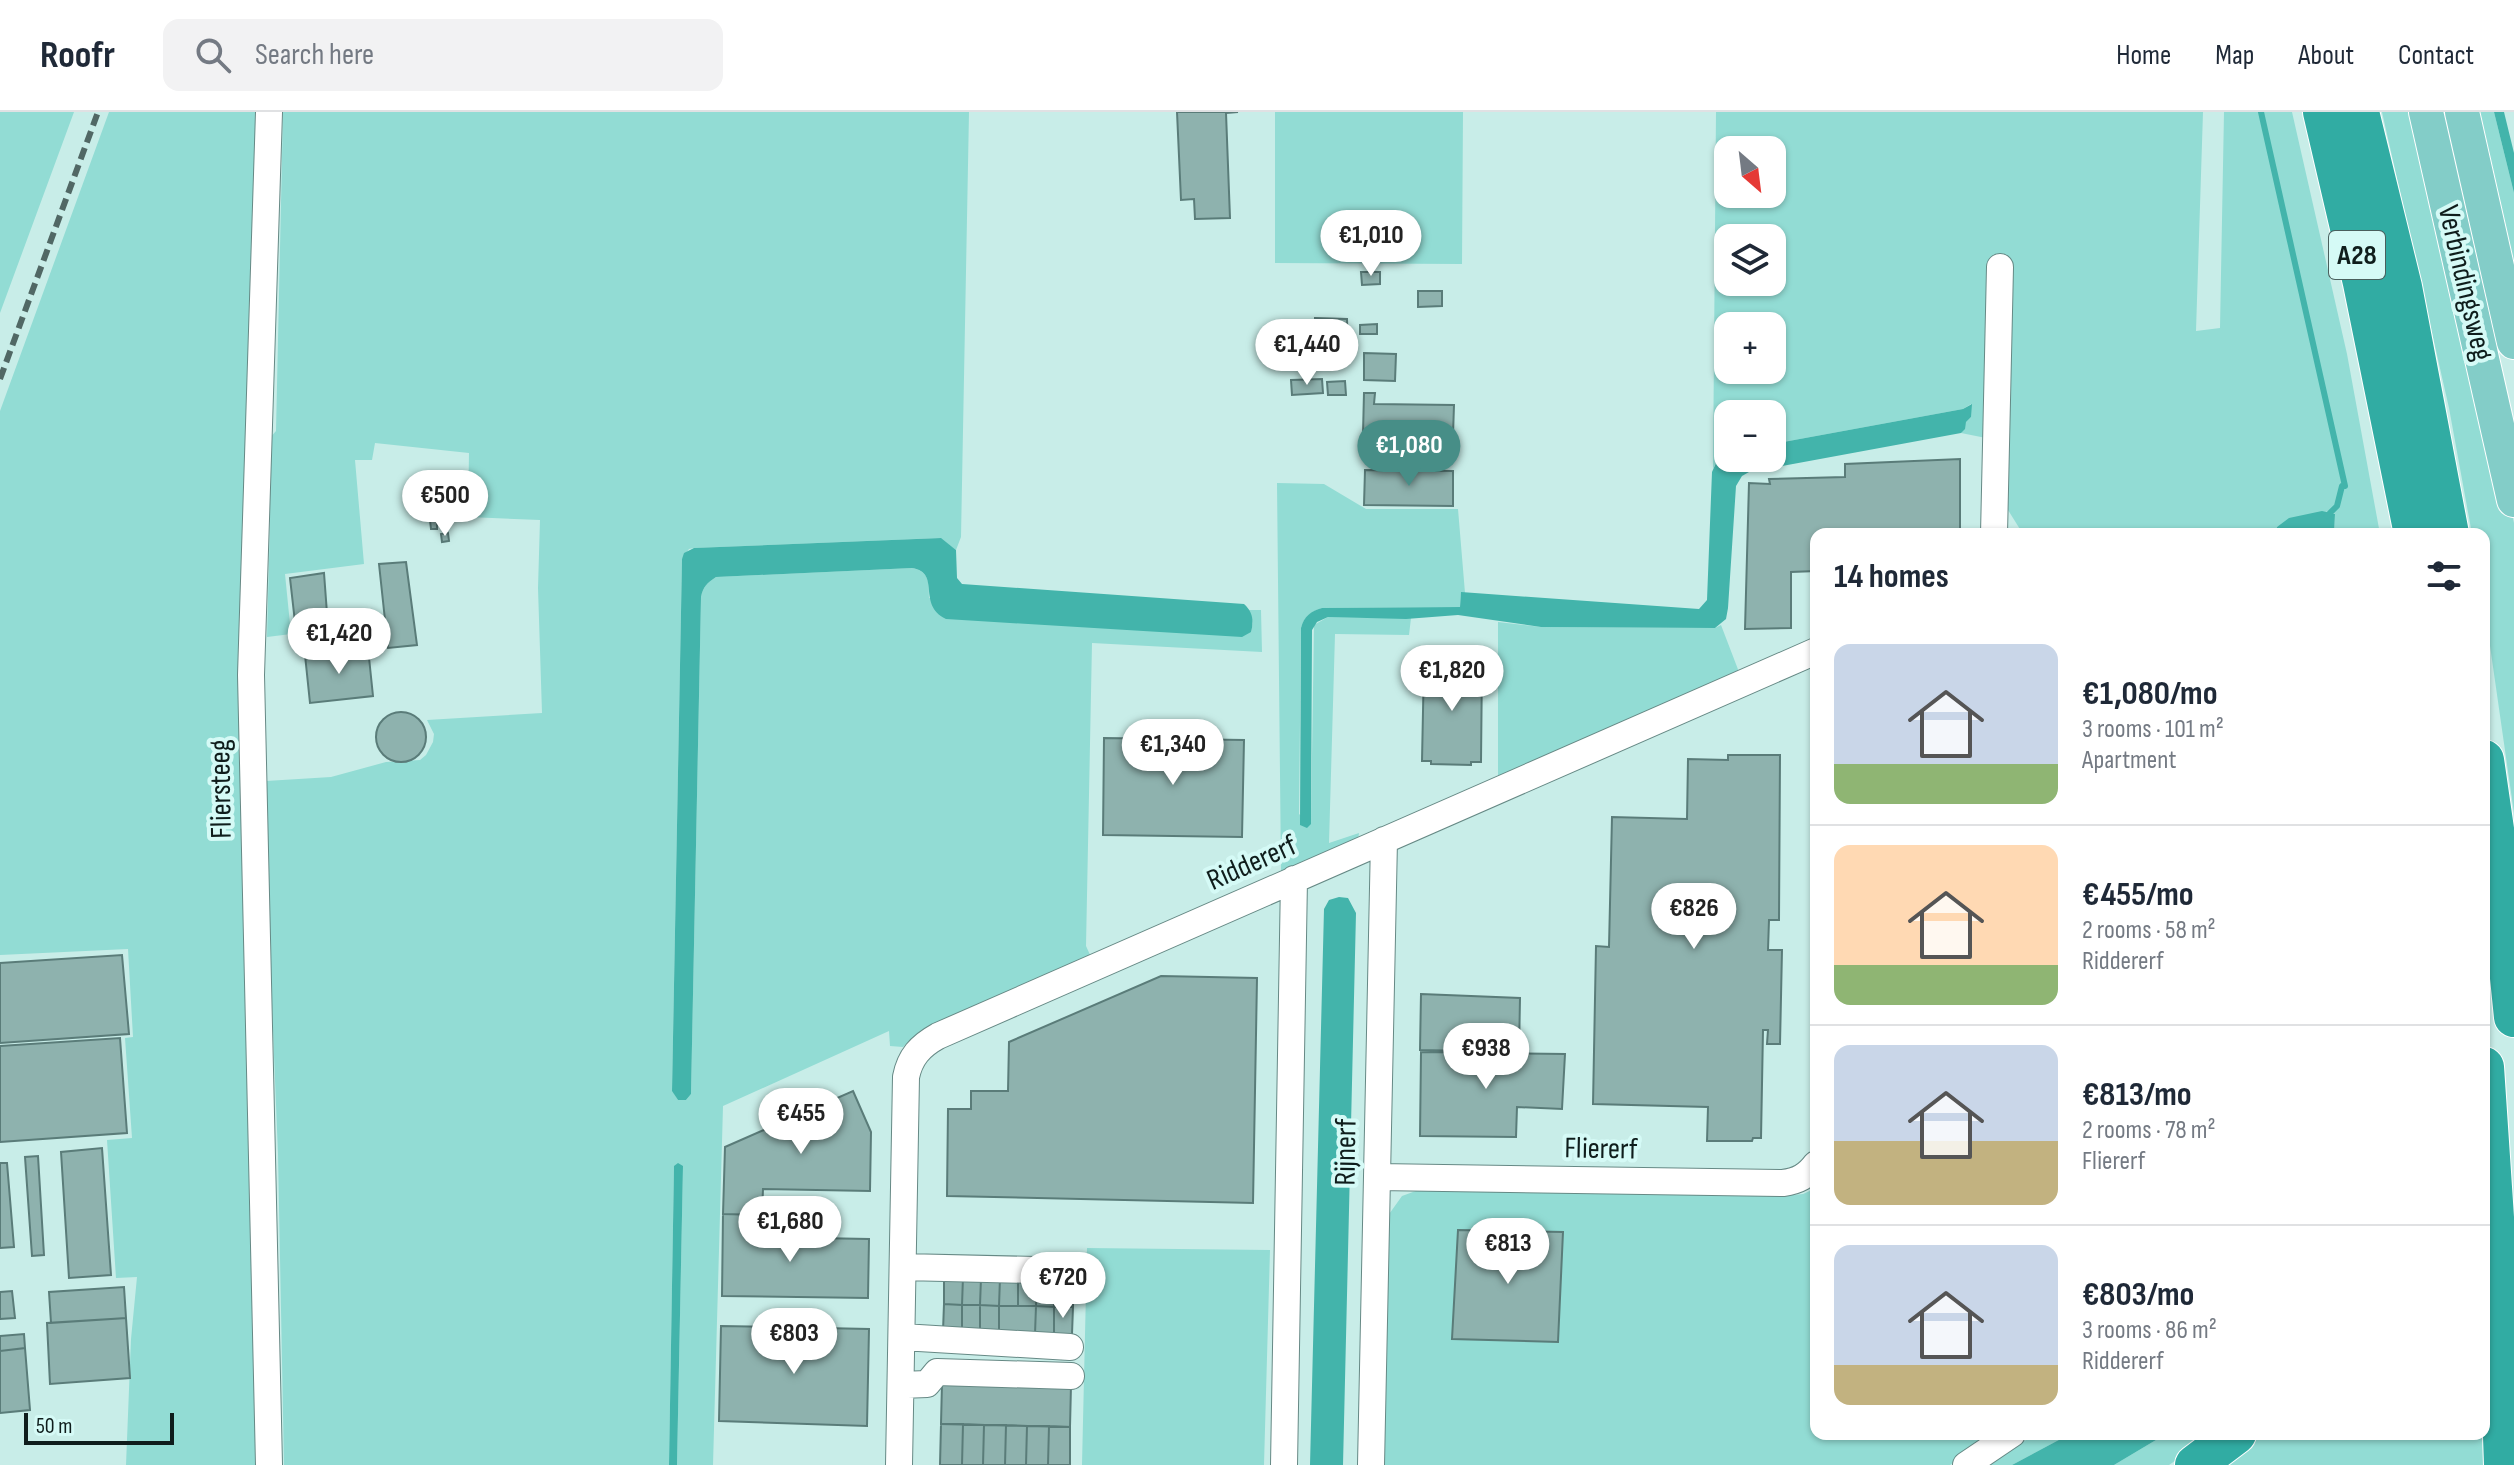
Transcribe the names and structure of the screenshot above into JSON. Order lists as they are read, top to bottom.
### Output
{
  "streets": {
    "highway": ["A28"],
    "main road": ["Verbindingsweg"],
    "street": [
      "Fliersteeg",
      "Riddererf",
      "Fliererf",
      "Rijnerf"
    ]
  },
  "crossings": [
    ["Riddererf", "Rijnerf"],
    ["Fliererf", "Rijnerf"]
  ],
  "scale_bar": "50 m",
  "north": "bottom right",
  "page": {
    "header": "Roofr",
    "search": "Search here",
    "nav": [
      "Home",
      "Map",
      "About",
      "Contact"
    ],
    "map_buttons": ["+", "−"],
    "price": [
      "€1,010",
      "€1,440",
      "€1,080",
      "€500",
      "€1,420",
      "€1,820",
      "€1,340",
      "€826",
      "€938",
      "€455",
      "€1,680",
      "€813",
      "€720",
      "€803"
    ],
    "heading": "14 homes",
    "list": [
      {
        "name": "€1,080/mo",
        "note": "3 rooms · 101 m² · Apartment"
      },
      {
        "name": "€455/mo",
        "note": "2 rooms · 58 m² · Riddererf"
      },
      {
        "name": "€813/mo",
        "note": "2 rooms · 78 m² · Fliererf"
      },
      {
        "name": "€803/mo",
        "note": "3 rooms · 86 m² · Riddererf"
      }
    ],
    "scale": "50 m"
  }
}
